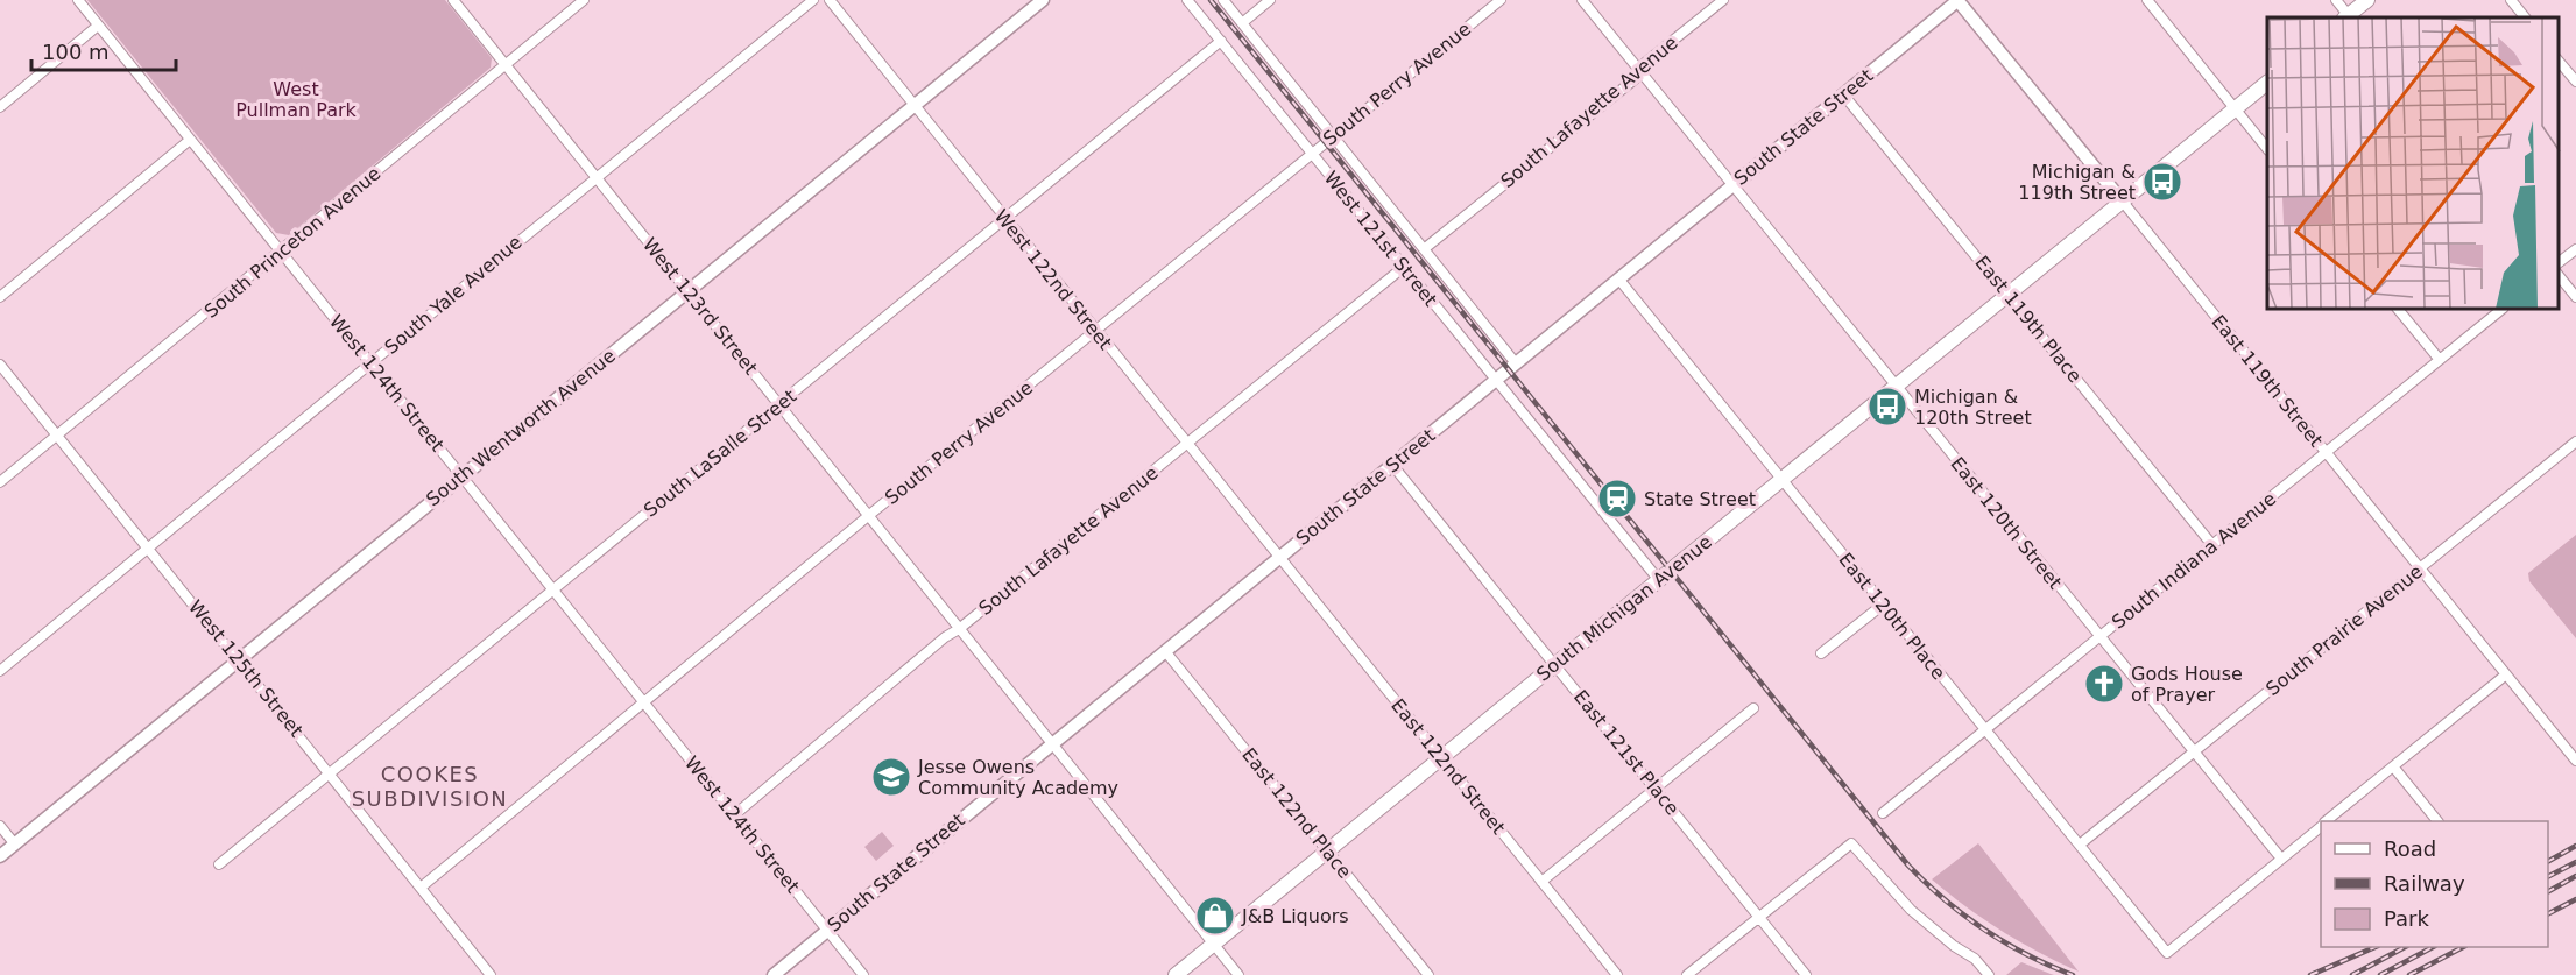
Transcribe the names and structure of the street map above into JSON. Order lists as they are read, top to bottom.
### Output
{
  "streets": {
    "main road": ["South Michigan Avenue"],
    "street": [
      "South Perry Avenue",
      "South Lafayette Avenue",
      "South State Street",
      "West 121st Street",
      "South Princeton Avenue",
      "West 122nd Street",
      "South Yale Avenue",
      "West 123rd Street",
      "East 119th Place",
      "East 119th Street",
      "West 124th Street",
      "South Wentworth Avenue",
      "South LaSalle Street",
      "East 120th Street",
      "South Indiana Avenue",
      "East 120th Place",
      "South Prairie Avenue",
      "West 125th Street",
      "East 121st Place",
      "East 122nd Street",
      "East 122nd Place"
    ]
  },
  "crossings": [
    ["South Perry Avenue", "West 121st Street"],
    ["South Perry Avenue", "West 122nd Street"],
    ["South Perry Avenue", "West 123rd Street"],
    ["South Perry Avenue", "West 124th Street"],
    ["South Perry Avenue", "West 125th Street"],
    ["South Lafayette Avenue", "West 121st Street"],
    ["South Lafayette Avenue", "West 122nd Street"],
    ["South Lafayette Avenue", "West 123rd Street"],
    ["South Lafayette Avenue", "West 124th Street"],
    ["South Lafayette Avenue", "East 120th Street"],
    ["South State Street", "West 121st Street"],
    ["South State Street", "West 122nd Street"],
    ["South State Street", "West 123rd Street"],
    ["South State Street", "East 119th Place"],
    ["South State Street", "East 119th Street"],
    ["South State Street", "West 124th Street"],
    ["South State Street", "East 120th Street"],
    ["South State Street", "East 120th Place"],
    ["South State Street", "East 121st Place"],
    ["South State Street", "East 122nd Street"],
    ["South State Street", "East 122nd Place"],
    ["West 121st Street", "South LaSalle Street"],
    ["West 121st Street", "South Michigan Avenue"],
    ["South Princeton Avenue", "West 123rd Street"],
    ["South Princeton Avenue", "West 124th Street"],
    ["South Princeton Avenue", "West 125th Street"],
    ["West 122nd Street", "South Wentworth Avenue"],
    ["West 122nd Street", "South LaSalle Street"],
    ["West 122nd Street", "East 122nd Street"],
    ["South Yale Avenue", "West 123rd Street"],
    ["South Yale Avenue", "West 124th Street"],
    ["South Yale Avenue", "West 125th Street"],
    ["West 123rd Street", "South Wentworth Avenue"],
    ["West 123rd Street", "South LaSalle Street"],
    ["West 123rd Street", "South Michigan Avenue"],
    ["East 119th Place", "South Indiana Avenue"],
    ["East 119th Place", "South Michigan Avenue"],
    ["East 119th Street", "South Indiana Avenue"],
    ["East 119th Street", "South Michigan Avenue"],
    ["East 119th Street", "South Prairie Avenue"],
    ["West 124th Street", "South Wentworth Avenue"],
    ["West 124th Street", "South LaSalle Street"],
    ["South Wentworth Avenue", "West 125th Street"],
    ["South LaSalle Street", "West 125th Street"],
    ["East 120th Street", "South Indiana Avenue"],
    ["East 120th Street", "South Michigan Avenue"],
    ["East 120th Street", "East 120th Place"],
    ["East 120th Street", "South Prairie Avenue"],
    ["South Indiana Avenue", "East 120th Place"],
    ["South Michigan Avenue", "East 120th Place"],
    ["South Michigan Avenue", "East 121st Place"],
    ["South Michigan Avenue", "East 122nd Street"],
    ["South Michigan Avenue", "East 122nd Place"],
    ["East 120th Place", "South Prairie Avenue"]
  ],
  "districts": ["COOKES SUBDIVISION"],
  "parks": ["West Pullman Park"],
  "places": {
    "bus stop": ["Michigan & 119th Street", "Michigan & 120th Street"],
    "station": ["State Street"],
    "church": ["Gods House of Prayer"],
    "school or university": ["Jesse Owens Community Academy"],
    "shop": ["J&B Liquors"]
  },
  "legend": ["Road", "Railway", "Park"],
  "scale_bar": "100 m"
}
